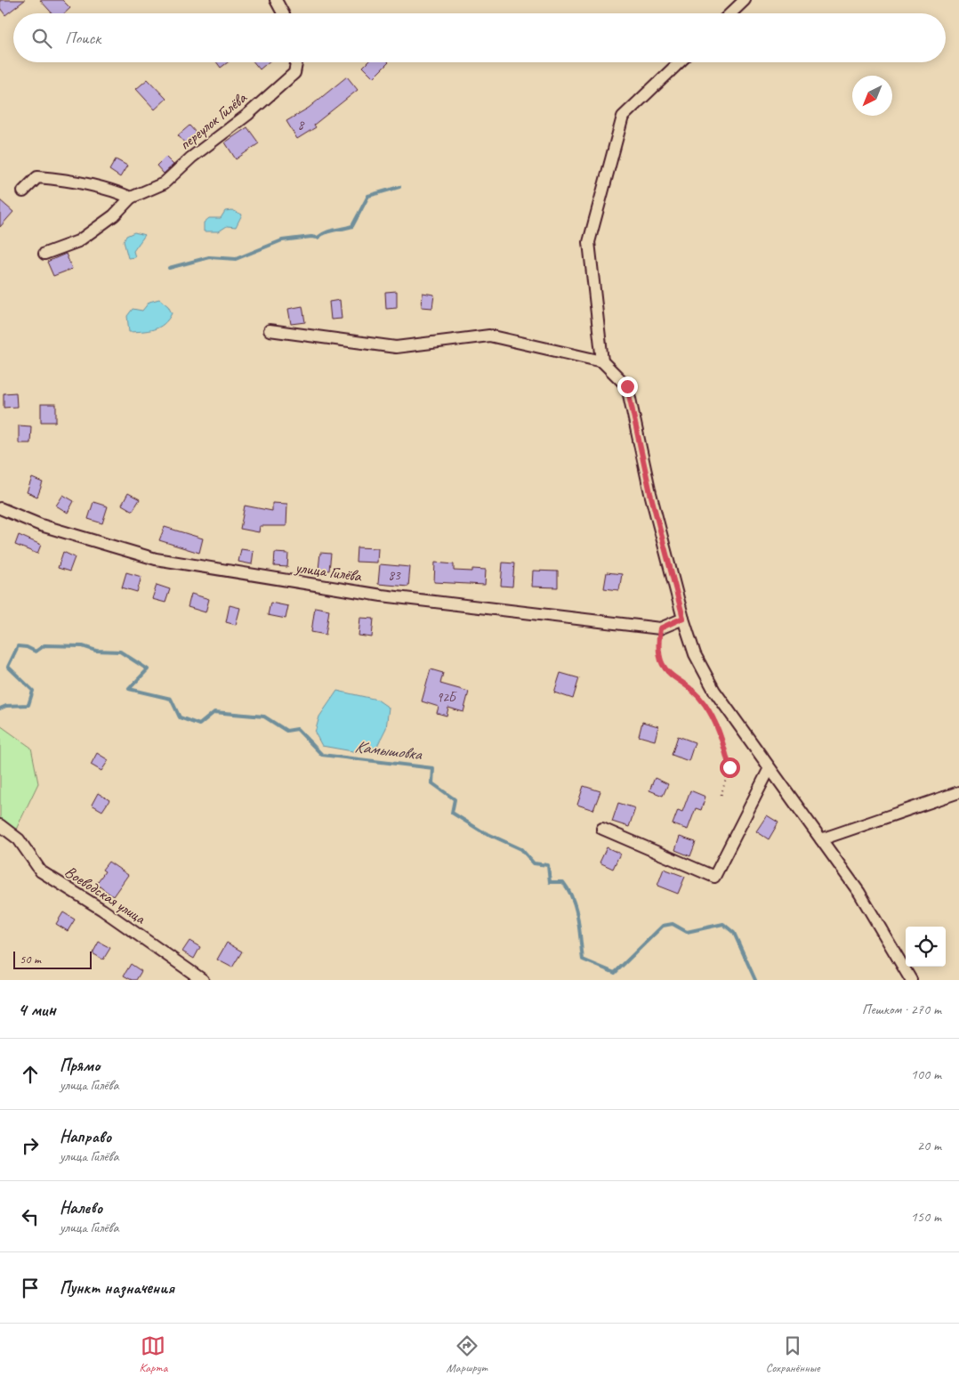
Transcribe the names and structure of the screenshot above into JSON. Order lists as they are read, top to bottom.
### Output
{
  "streets": {
    "street": ["переулок Гилёва", "улица Гилёва", "Воеводская улица"]
  },
  "water": ["Камышовка"],
  "house_numbers": ["8", "83", "92Б"],
  "scale_bar": "50 m",
  "north": "bottom left",
  "page": {
    "search": "Поиск",
    "scale": "50 m",
    "heading": ["4 мин", "Пешком · 270 m"],
    "list": [
      ["Прямо", "улица Гилёва", "100 m"],
      ["Направо", "улица Гилёва", "20 m"],
      ["Налево", "улица Гилёва", "150 m"],
      "Пункт назначения"
    ],
    "nav": ["Карта", "Маршрут", "Сохранённые"]
  }
}
